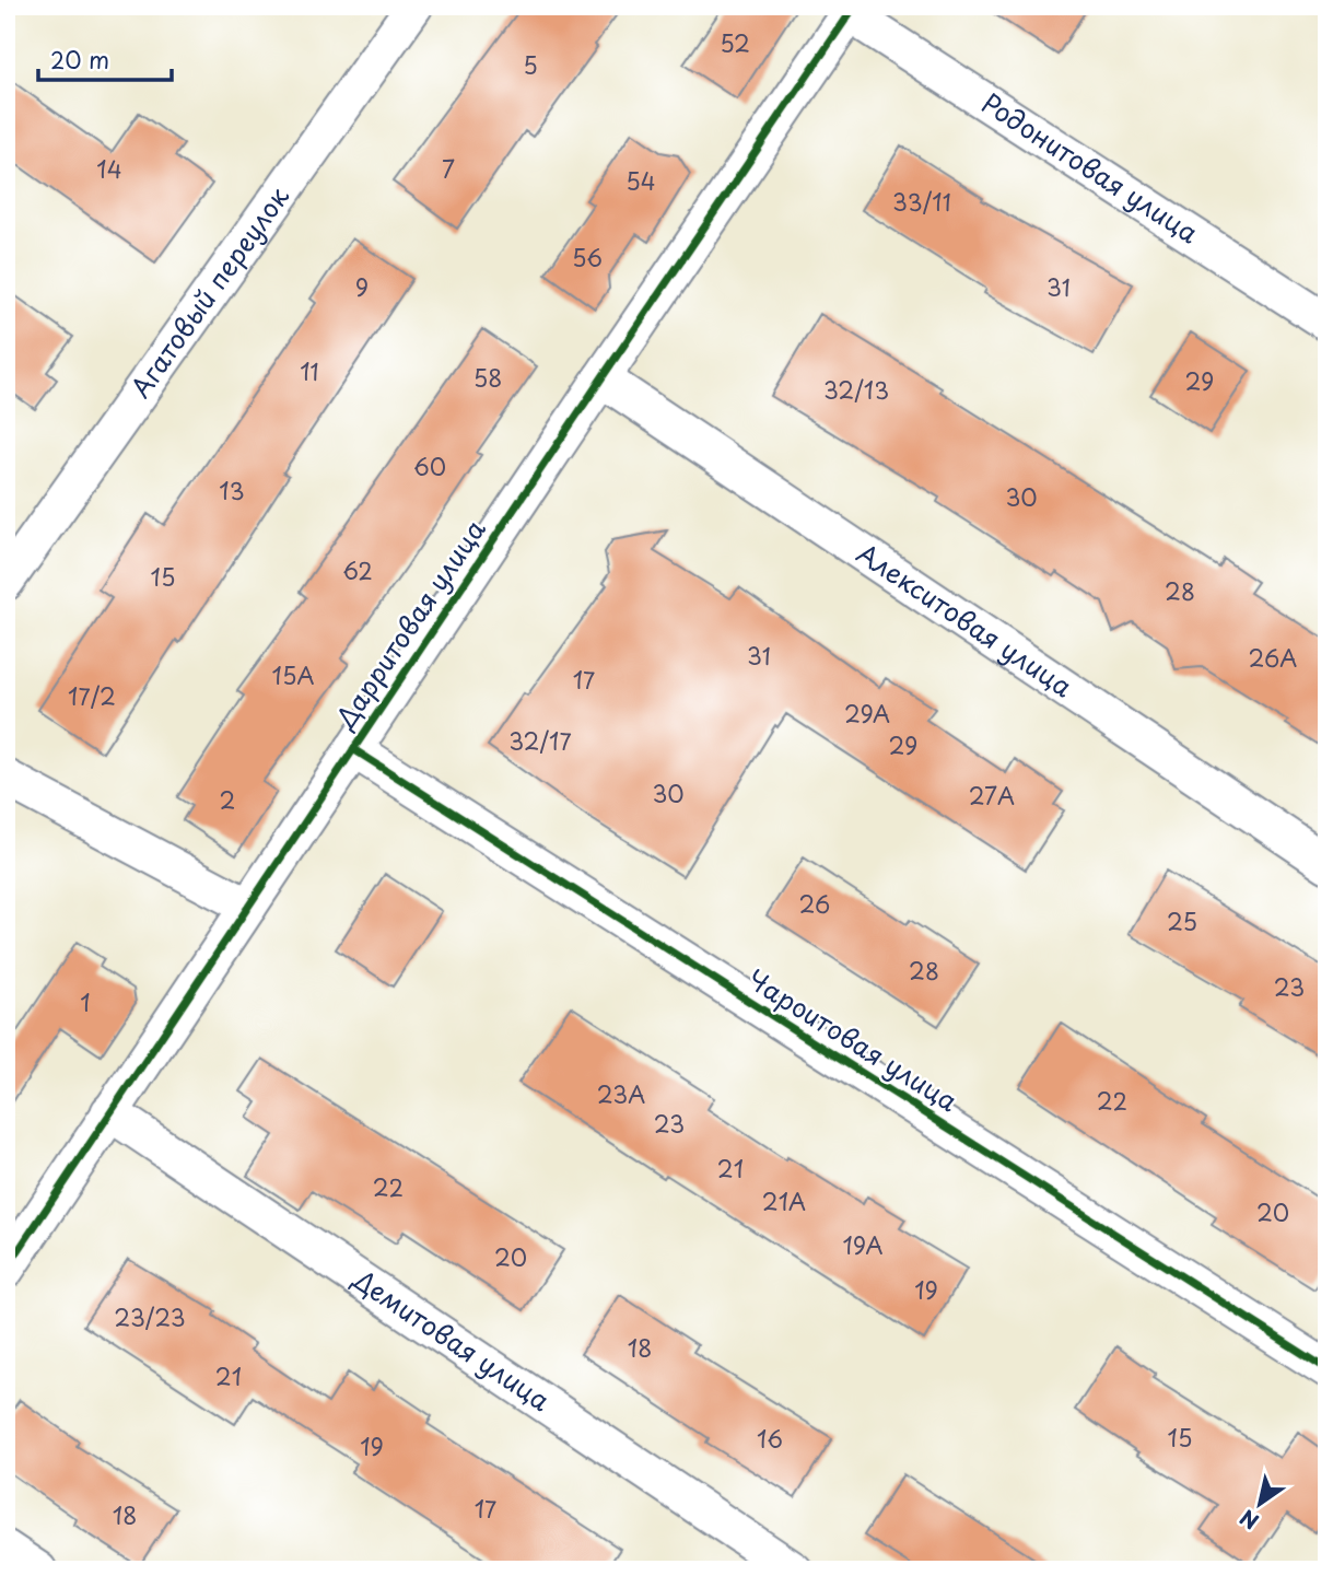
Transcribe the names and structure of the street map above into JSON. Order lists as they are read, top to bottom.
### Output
{
  "streets": {
    "street": [
      "Родонитовая улица",
      "Агатовый переулок",
      "Алекситовая улица",
      "Дарритовая улица",
      "Чароитовая улица",
      "Демитовая улица"
    ]
  },
  "crossings": [
    ["Родонитовая улица", "Дарритовая улица"],
    ["Алекситовая улица", "Дарритовая улица"],
    ["Дарритовая улица", "Чароитовая улица"],
    ["Дарритовая улица", "Демитовая улица"]
  ],
  "house_numbers": [
    "52",
    "5",
    "14",
    "7",
    "54",
    "33/11",
    "56",
    "9",
    "31",
    "11",
    "58",
    "29",
    "32/13",
    "60",
    "13",
    "30",
    "62",
    "15",
    "28",
    "31",
    "26А",
    "15А",
    "17",
    "17/2",
    "29А",
    "32/17",
    "29",
    "30",
    "27А",
    "2",
    "26",
    "25",
    "28",
    "23",
    "1",
    "23А",
    "22",
    "23",
    "21",
    "22",
    "21А",
    "20",
    "19А",
    "20",
    "19",
    "23/23",
    "18",
    "21",
    "15",
    "16",
    "19",
    "17",
    "18"
  ],
  "scale_bar": "20 m",
  "north": "bottom left"
}
